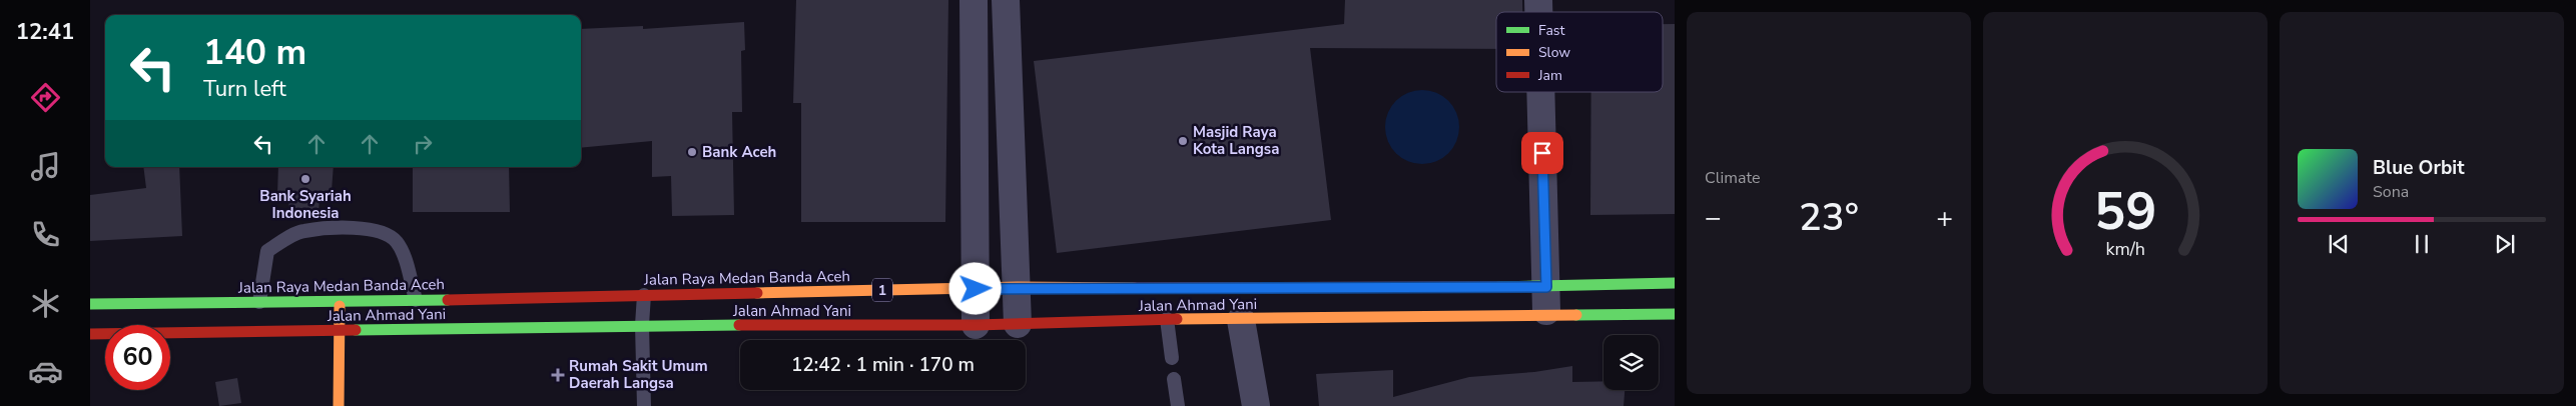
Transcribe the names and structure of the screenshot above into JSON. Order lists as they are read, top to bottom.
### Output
{
  "streets": {
    "main road": ["Jalan Raya Medan Banda Aceh", "1", "Jalan Ahmad Yani"]
  },
  "places": {
    "other": ["Masjid Raya Kota Langsa", "Bank Aceh", "Bank Syariah Indonesia"],
    "health": ["Rumah Sakit Umum Daerah Langsa"]
  },
  "legend": ["Fast", "Slow", "Jam"],
  "page": {
    "tabs": "12:41",
    "tile": "Climate",
    "turn": ["140 m", "Turn left"],
    "song": ["Blue Orbit", "Sona"],
    "heat": ["−", "23°", "+"],
    "limit": "60",
    "trip": "12:42 · 1 min · 170 m",
    "gauge": ["59", "km/h"]
  }
}
